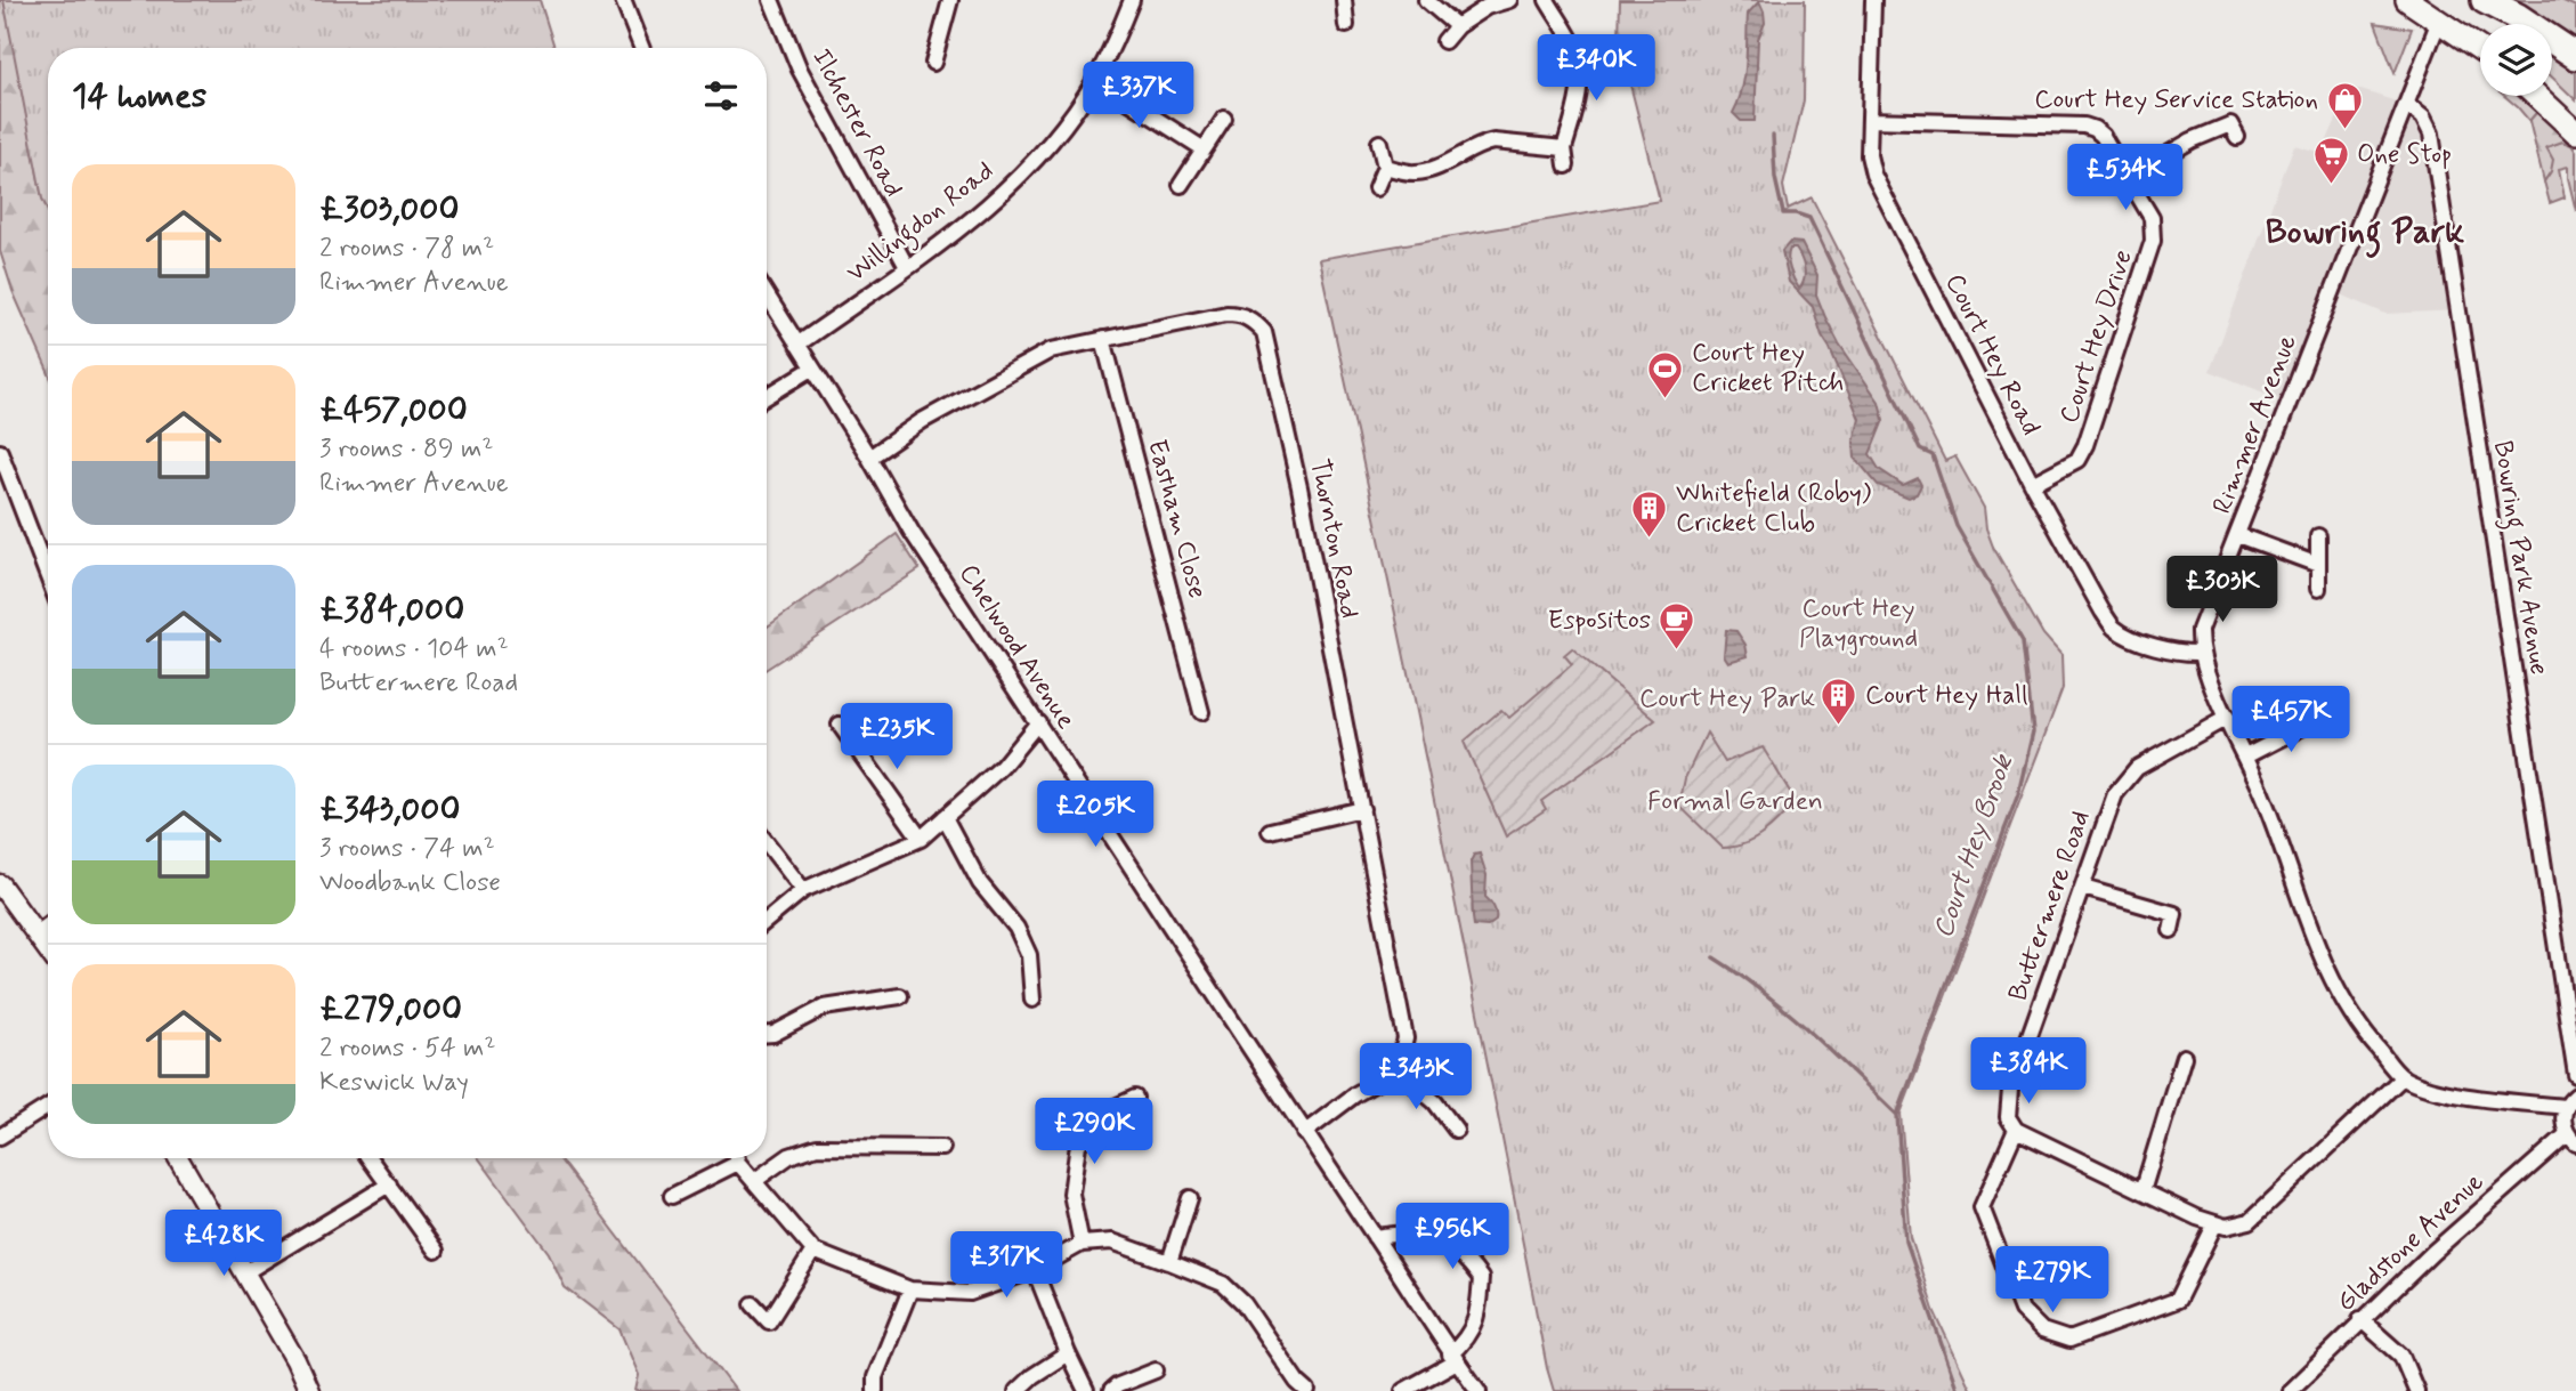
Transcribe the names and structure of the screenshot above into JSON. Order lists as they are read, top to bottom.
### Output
{
  "streets": {
    "street": [
      "Ilchester Road",
      "Willingdon Road",
      "Court Hey Drive",
      "Court Hey Road",
      "Rimmer Avenue",
      "Eastham Close",
      "Thornton Road",
      "Bowring Park Avenue",
      "Chelwood Avenue",
      "Buttermere Road",
      "Gladstone Avenue"
    ]
  },
  "crossings": [
    ["Ilchester Road", "Willingdon Road"],
    ["Willingdon Road", "Chelwood Avenue"],
    ["Court Hey Drive", "Court Hey Road"],
    ["Court Hey Road", "Rimmer Avenue"],
    ["Rimmer Avenue", "Bowring Park Avenue"],
    ["Rimmer Avenue", "Buttermere Road"],
    ["Eastham Close", "Thornton Road"],
    ["Thornton Road", "Chelwood Avenue"]
  ],
  "districts": ["Bowring Park"],
  "water": ["Court Hey Brook"],
  "parks": ["Court Hey Playground", "Court Hey Park", "Formal Garden"],
  "places": {
    "shop": ["Court Hey Service Station"],
    "supermarket": ["One Stop"],
    "sports": ["Court Hey Cricket Pitch"],
    "building": ["Whitefield (Roby) Cricket Club", "Court Hey Hall"],
    "cafe": ["Espositos"]
  },
  "page": {
    "price": [
      "£340K",
      "£337K",
      "£534K",
      "£303K",
      "£457K",
      "£235K",
      "£205K",
      "£384K",
      "£343K",
      "£290K",
      "£956K",
      "£428K",
      "£317K",
      "£279K"
    ],
    "heading": "14 homes",
    "list": [
      {
        "name": "£303,000",
        "note": "2 rooms · 78 m² · Rimmer Avenue"
      },
      {
        "name": "£457,000",
        "note": "3 rooms · 89 m² · Rimmer Avenue"
      },
      {
        "name": "£384,000",
        "note": "4 rooms · 104 m² · Buttermere Road"
      },
      {
        "name": "£343,000",
        "note": "3 rooms · 74 m² · Woodbank Close"
      },
      {
        "name": "£279,000",
        "note": "2 rooms · 54 m² · Keswick Way"
      }
    ]
  }
}
